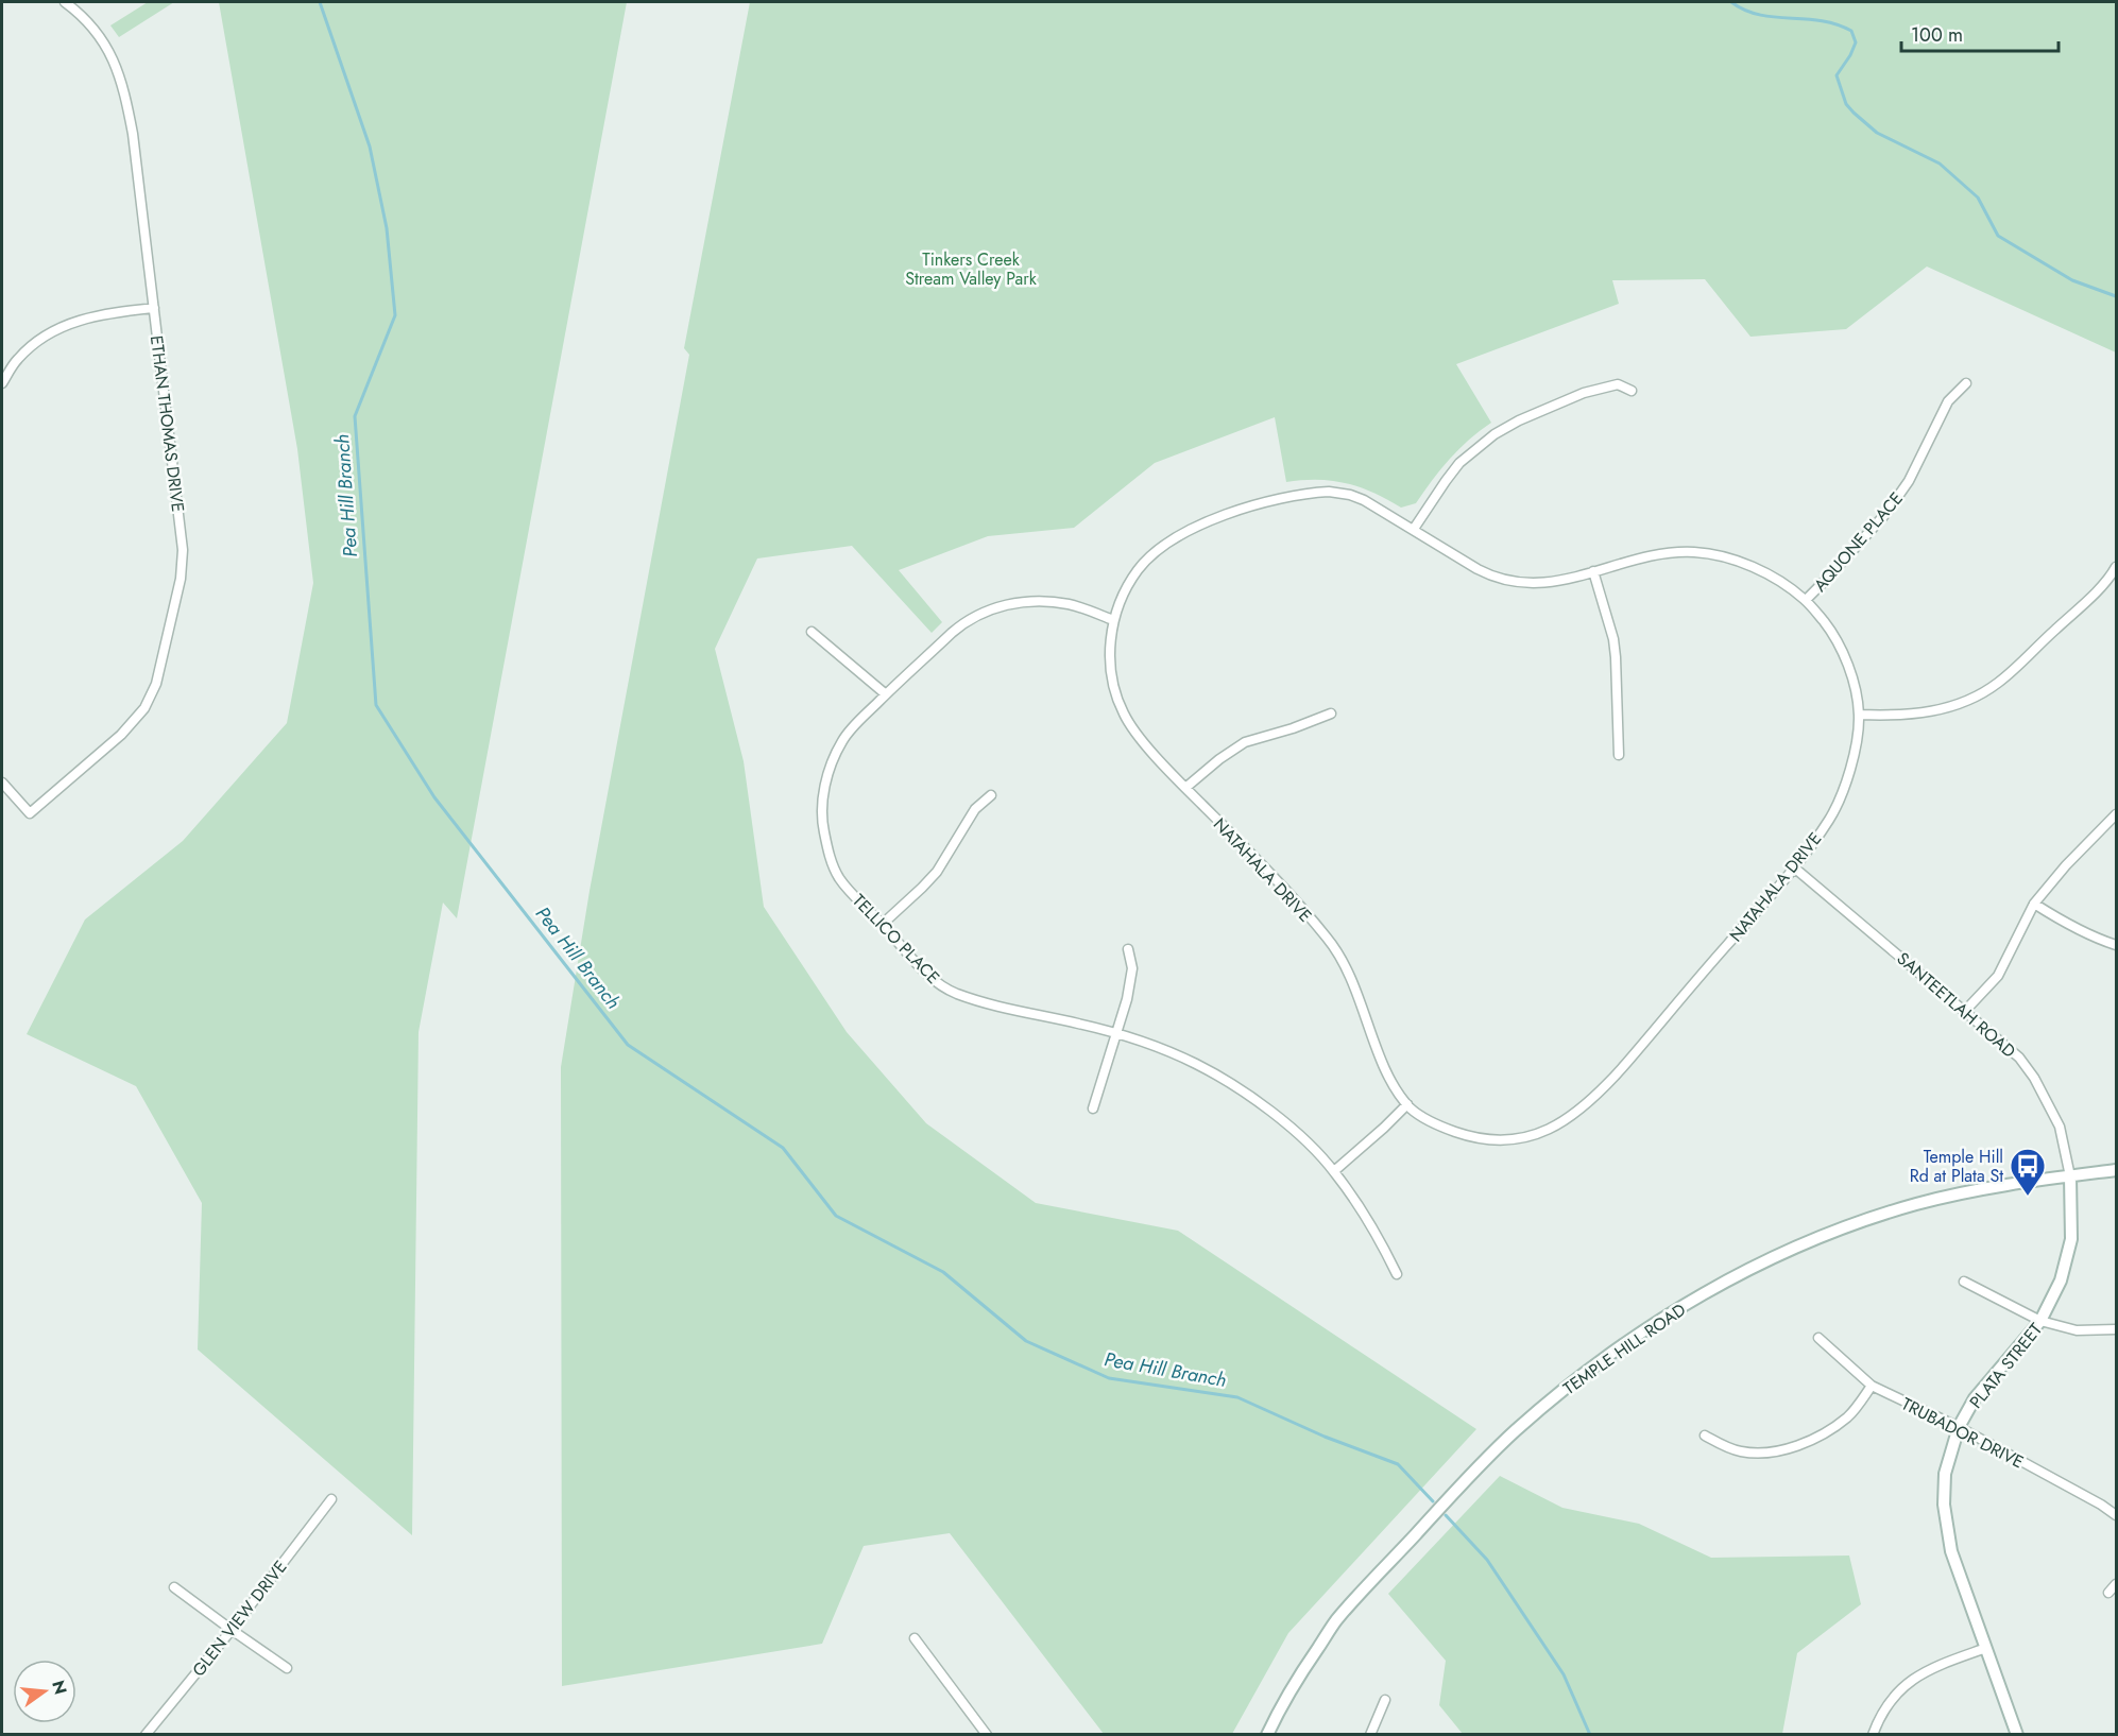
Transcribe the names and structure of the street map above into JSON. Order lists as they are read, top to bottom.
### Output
{
  "streets": {
    "main road": ["TEMPLE HILL ROAD", "PLATA STREET"],
    "street": [
      "ETHAN THOMAS DRIVE",
      "AQUONE PLACE",
      "NATAHALA DRIVE",
      "TELLICO PLACE",
      "SANTEETLAH ROAD",
      "TRUBADOR DRIVE",
      "GLEN VIEW DRIVE"
    ]
  },
  "crossings": [
    ["AQUONE PLACE", "NATAHALA DRIVE"],
    ["NATAHALA DRIVE", "TELLICO PLACE"],
    ["NATAHALA DRIVE", "SANTEETLAH ROAD"],
    ["SANTEETLAH ROAD", "TEMPLE HILL ROAD"],
    ["SANTEETLAH ROAD", "PLATA STREET"],
    ["TEMPLE HILL ROAD", "PLATA STREET"],
    ["PLATA STREET", "TRUBADOR DRIVE"]
  ],
  "water": ["Pea Hill Branch"],
  "parks": ["Tinkers Creek Stream Valley Park"],
  "places": {
    "bus stop": ["Temple Hill Rd at Plata St"]
  },
  "scale_bar": "100 m",
  "north": "right"
}
